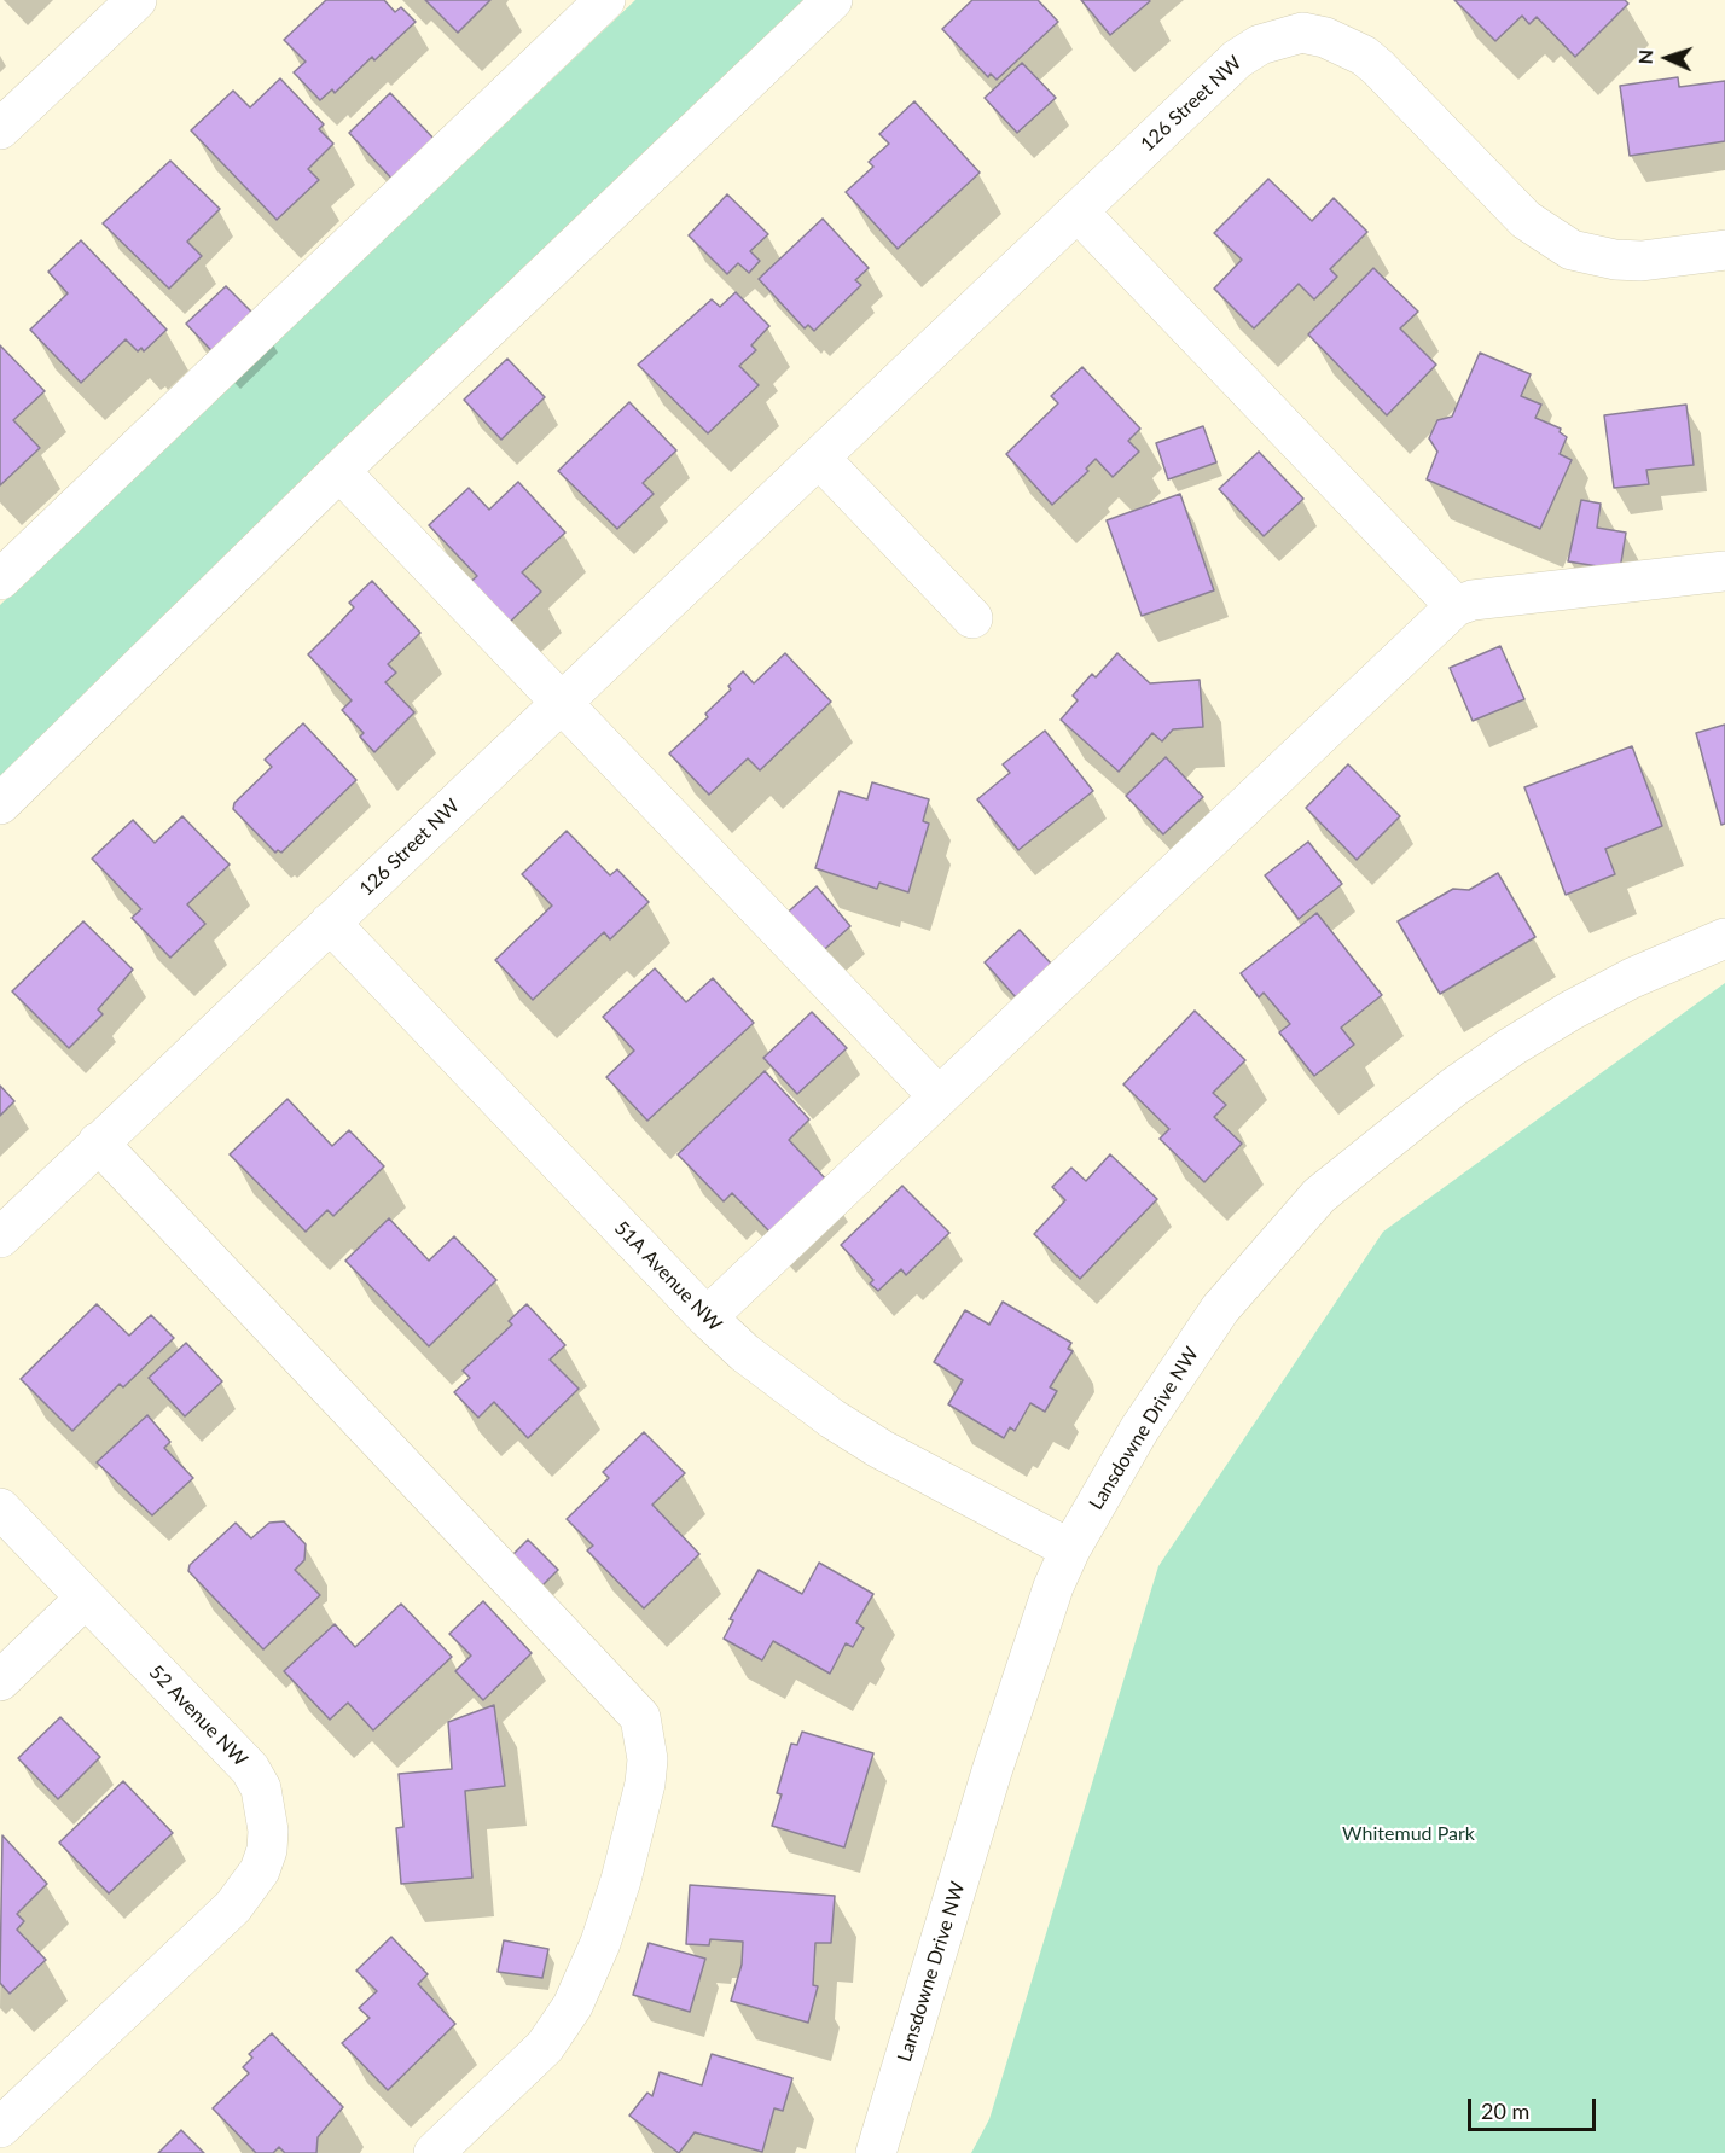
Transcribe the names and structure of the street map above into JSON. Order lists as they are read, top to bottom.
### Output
{
  "streets": {
    "street": [
      "126 Street NW",
      "51A Avenue NW",
      "Lansdowne Drive NW",
      "52 Avenue NW"
    ]
  },
  "crossings": [
    ["126 Street NW", "51A Avenue NW"],
    ["51A Avenue NW", "Lansdowne Drive NW"]
  ],
  "parks": ["Whitemud Park"],
  "scale_bar": "20 m",
  "north": "left"
}
